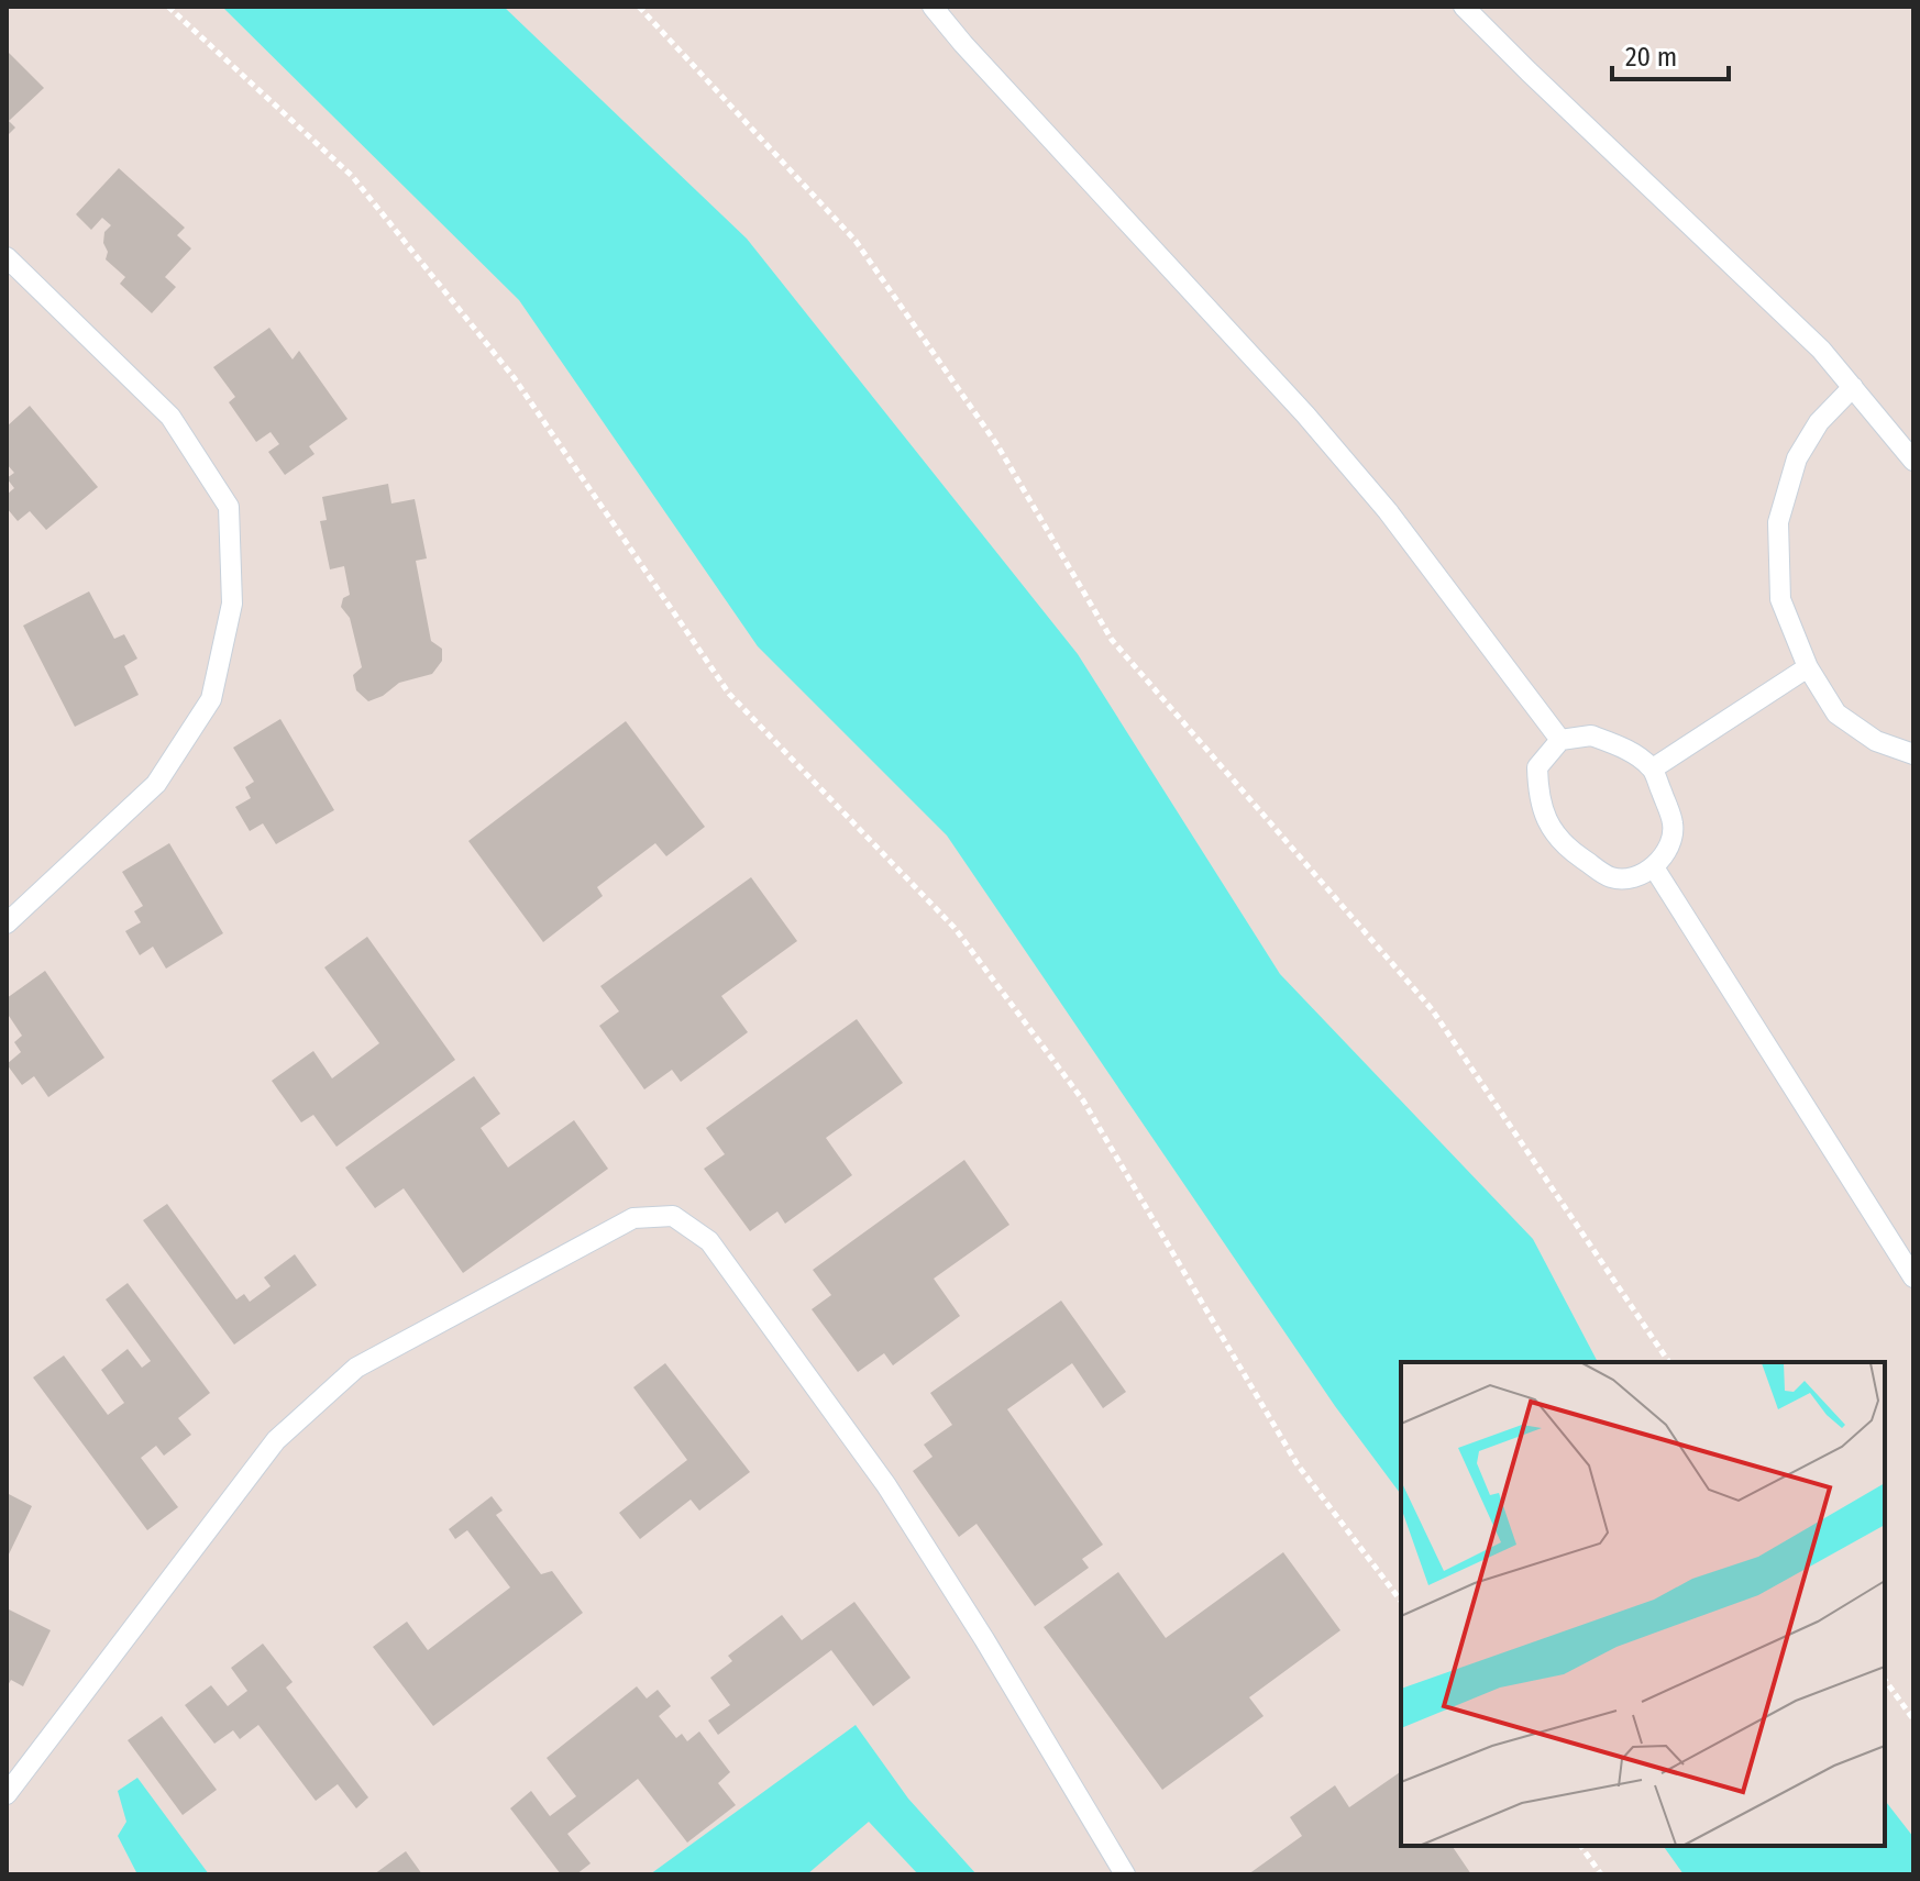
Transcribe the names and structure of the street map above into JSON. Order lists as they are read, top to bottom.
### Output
{
  "scale_bar": "20 m"
}
